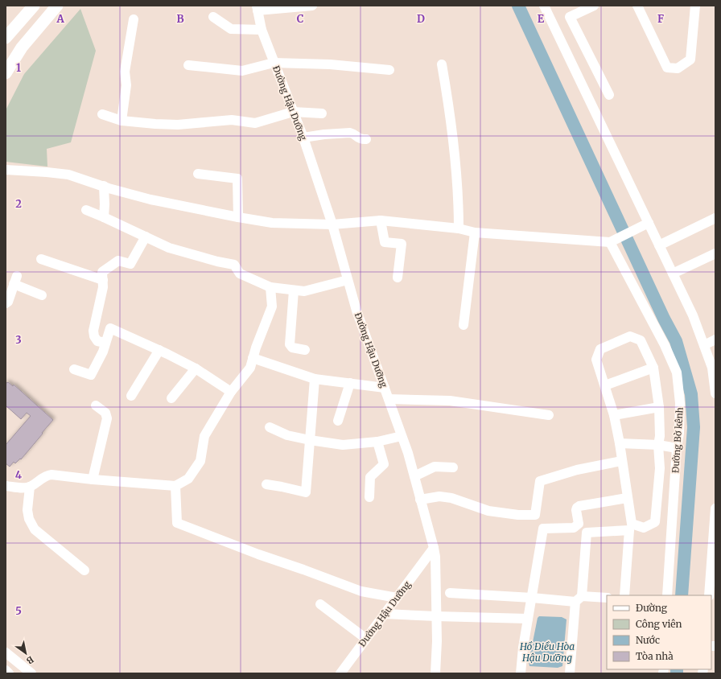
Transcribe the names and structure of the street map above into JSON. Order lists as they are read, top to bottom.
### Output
{
  "streets": {
    "street": ["Đường Hậu Dưỡng", "Đường Bờ kênh"]
  },
  "water": ["Hồ Điều Hòa Hậu Dưỡng"],
  "legend": [
    "Đường",
    "Công viên",
    "Nước",
    "Tòa nhà"
  ],
  "north": "bottom right",
  "grid": {
    "columns": [
      "A",
      "B",
      "C",
      "D",
      "E",
      "F"
    ],
    "rows": [
      "1",
      "2",
      "3",
      "4",
      "5"
    ]
  }
}
